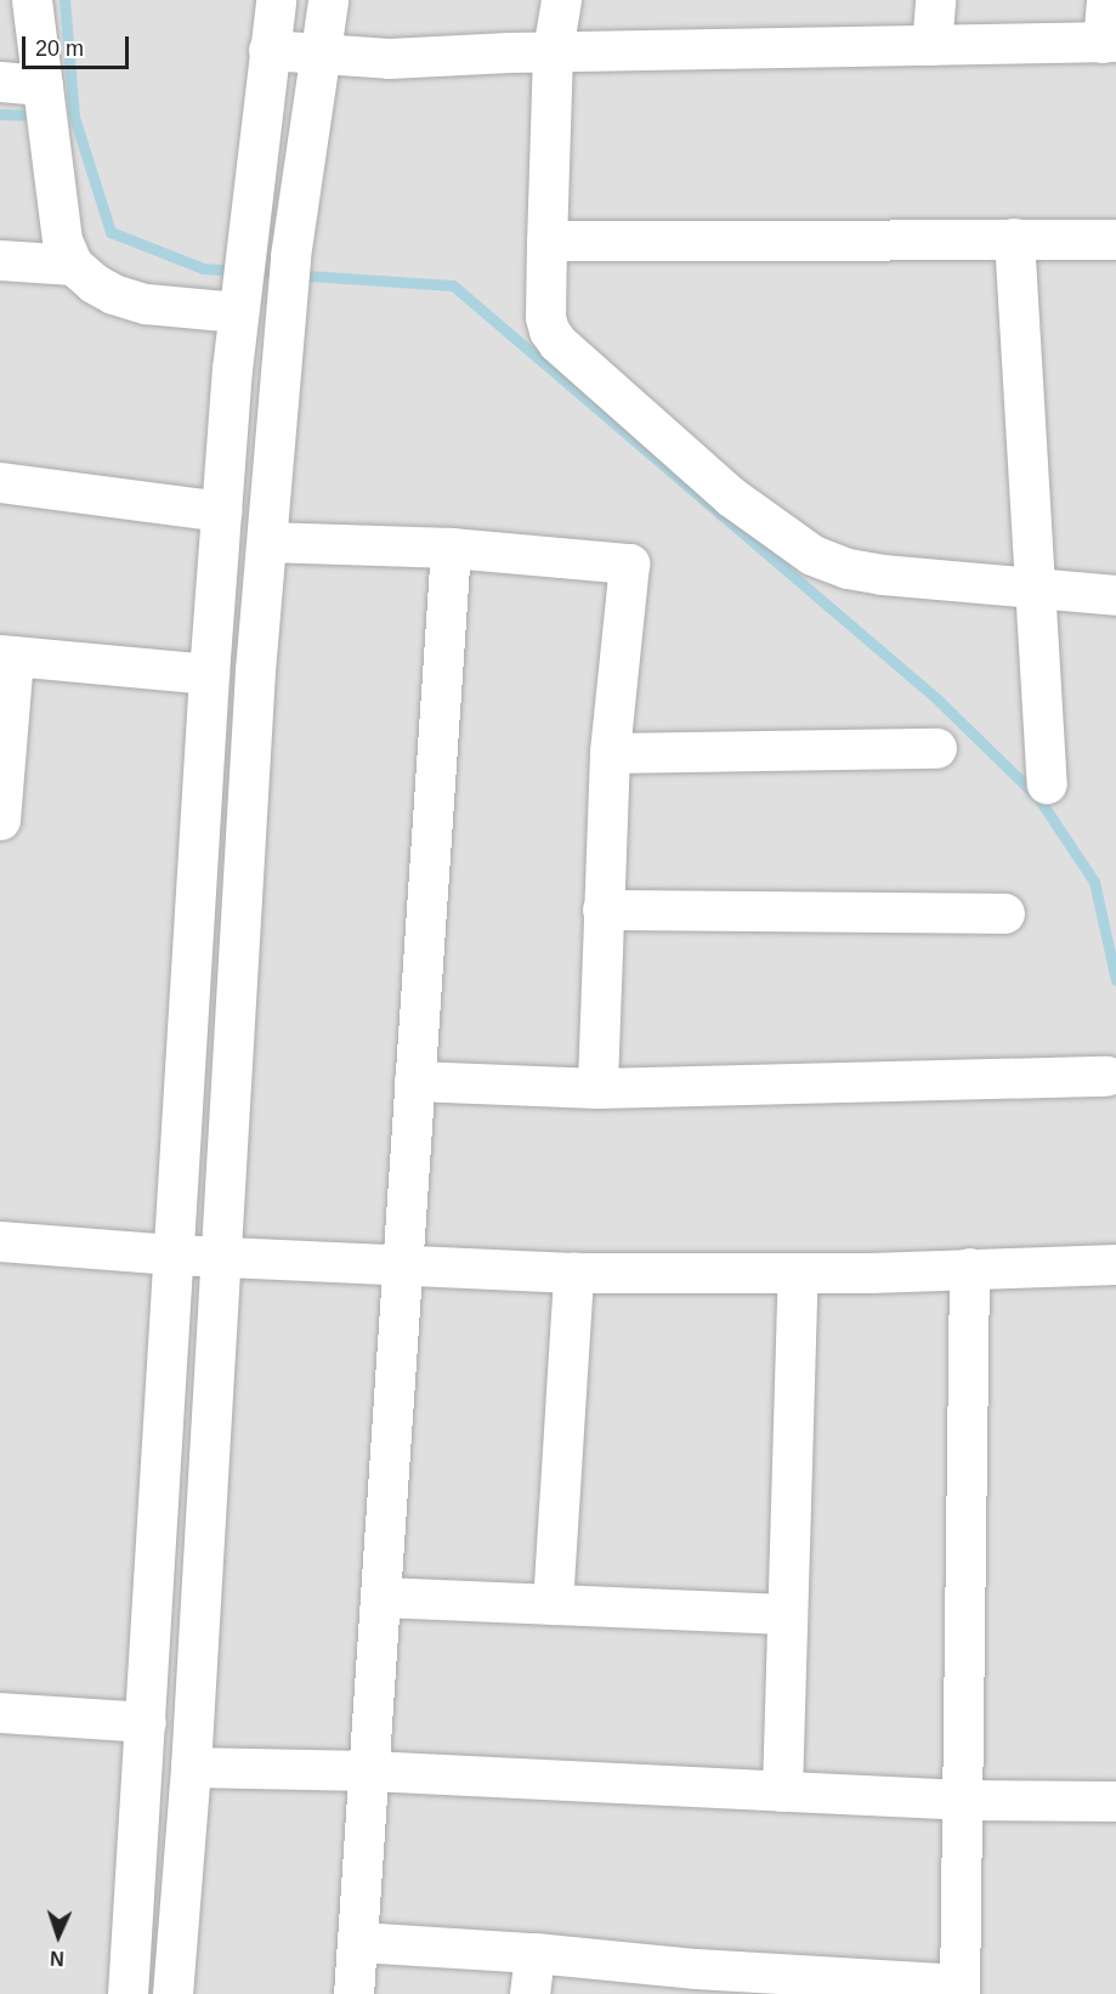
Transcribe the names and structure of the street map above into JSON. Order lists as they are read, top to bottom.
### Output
{
  "scale_bar": "20 m",
  "north": "bottom"
}
